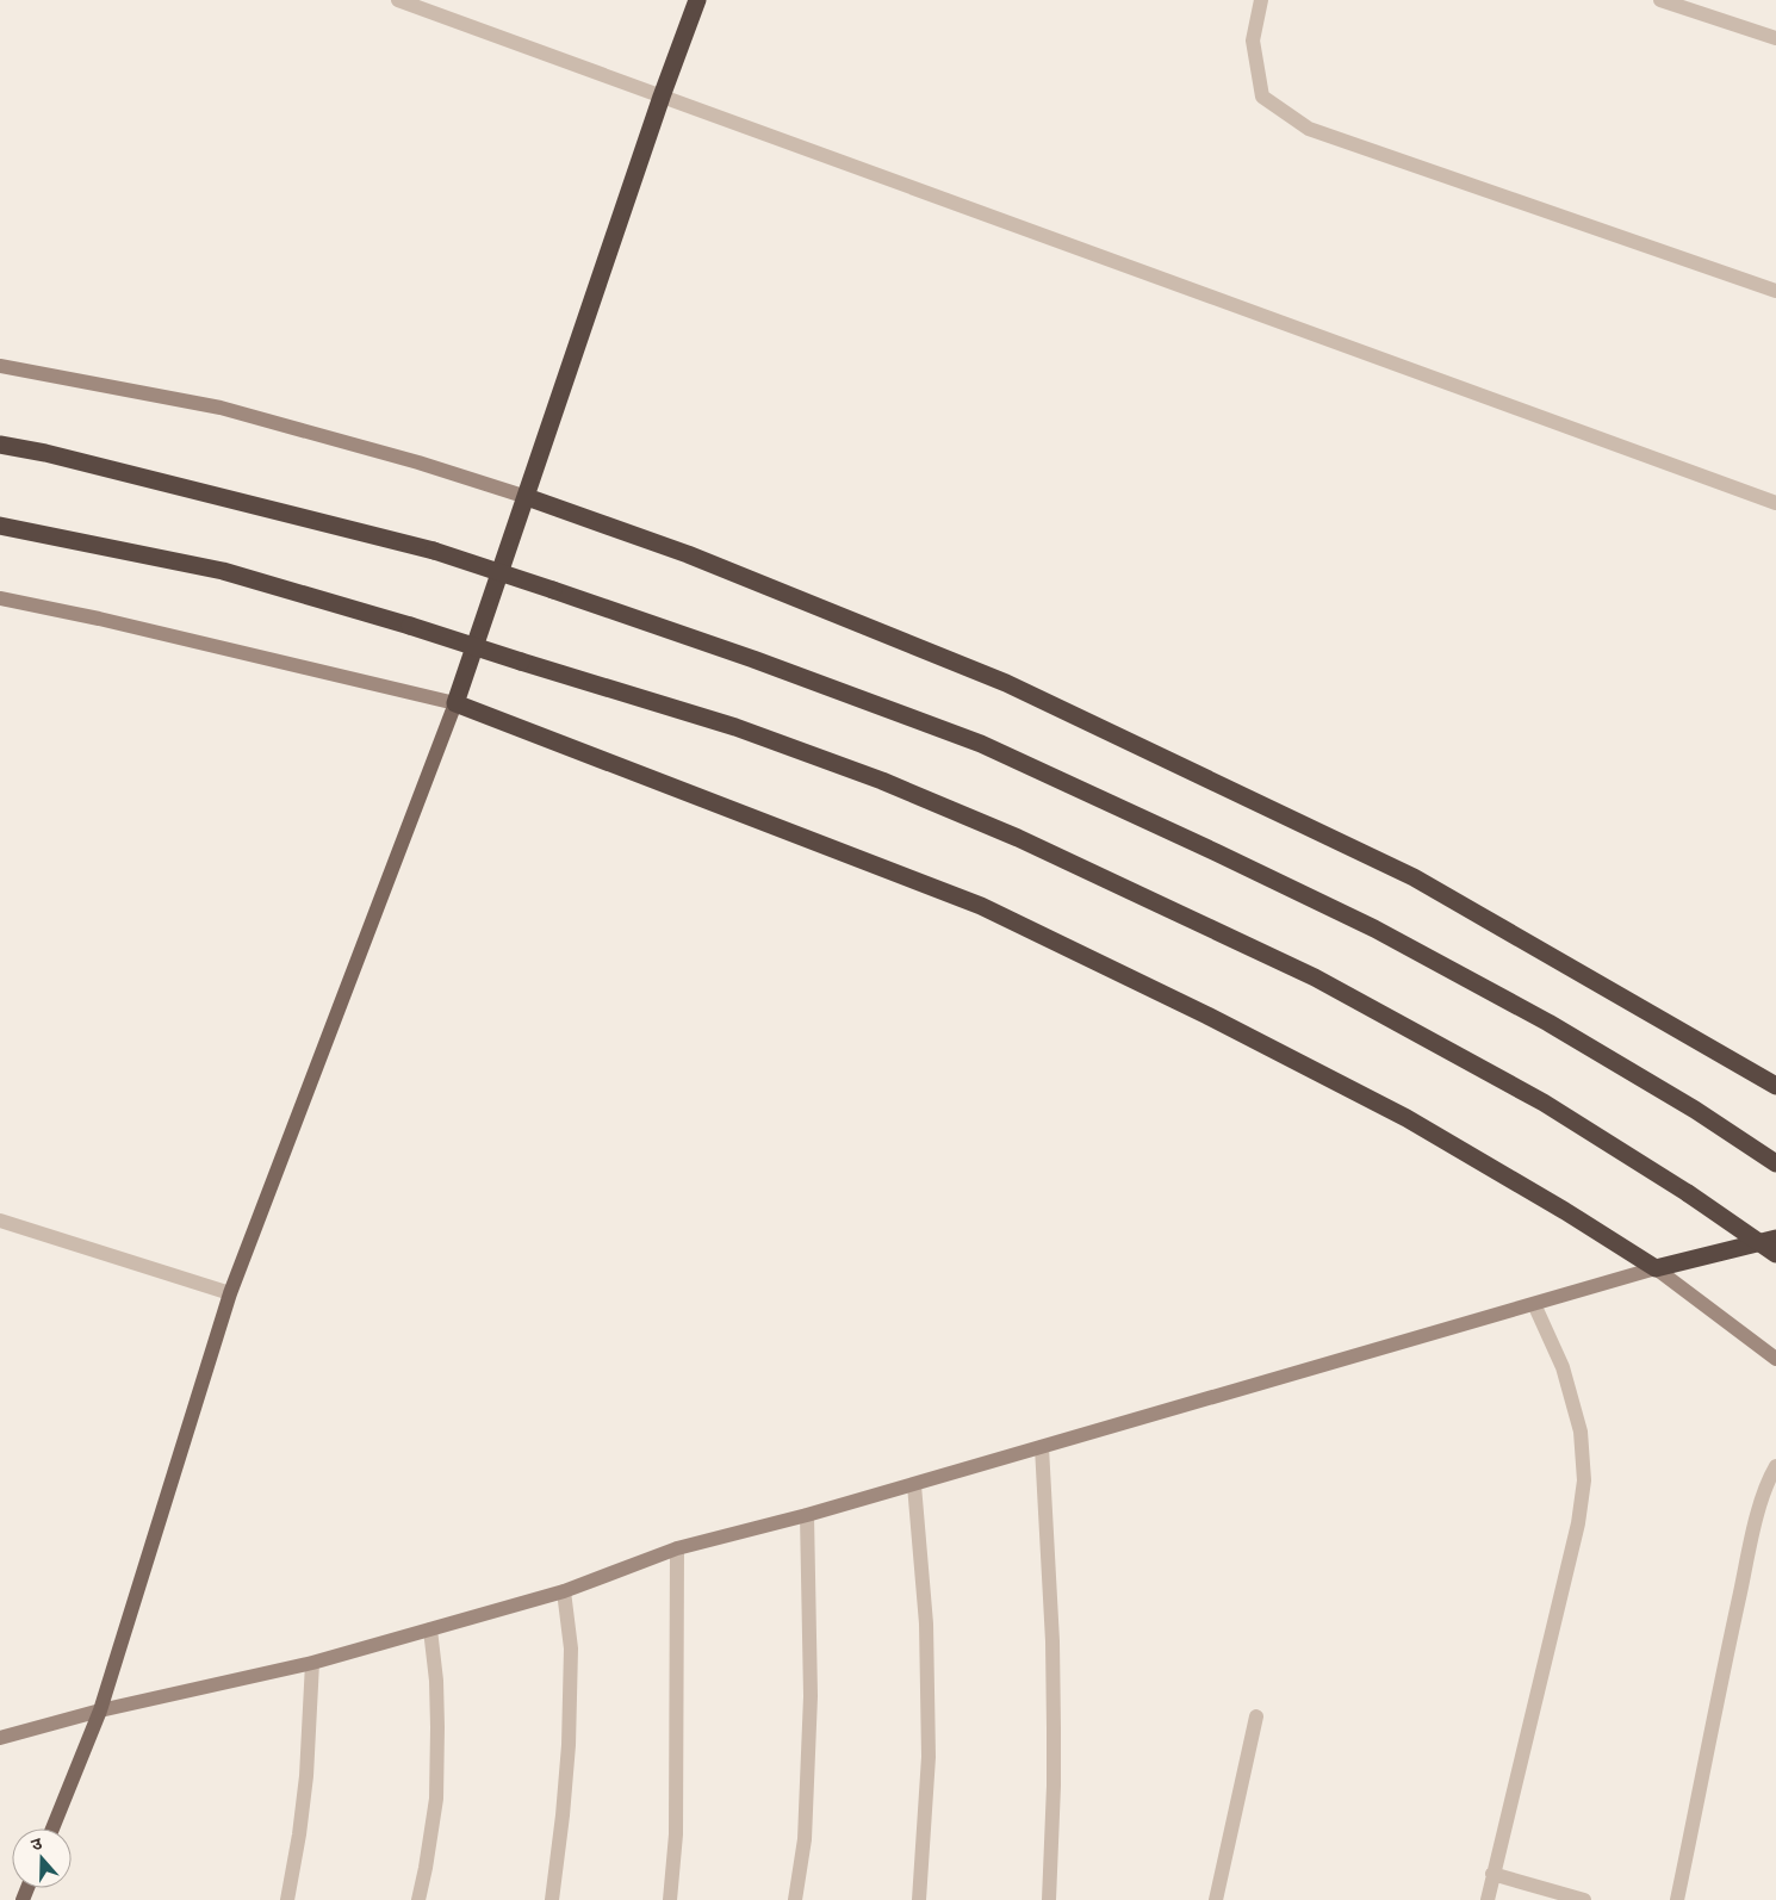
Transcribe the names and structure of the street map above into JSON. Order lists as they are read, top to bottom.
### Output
{
  "north": "top"
}
